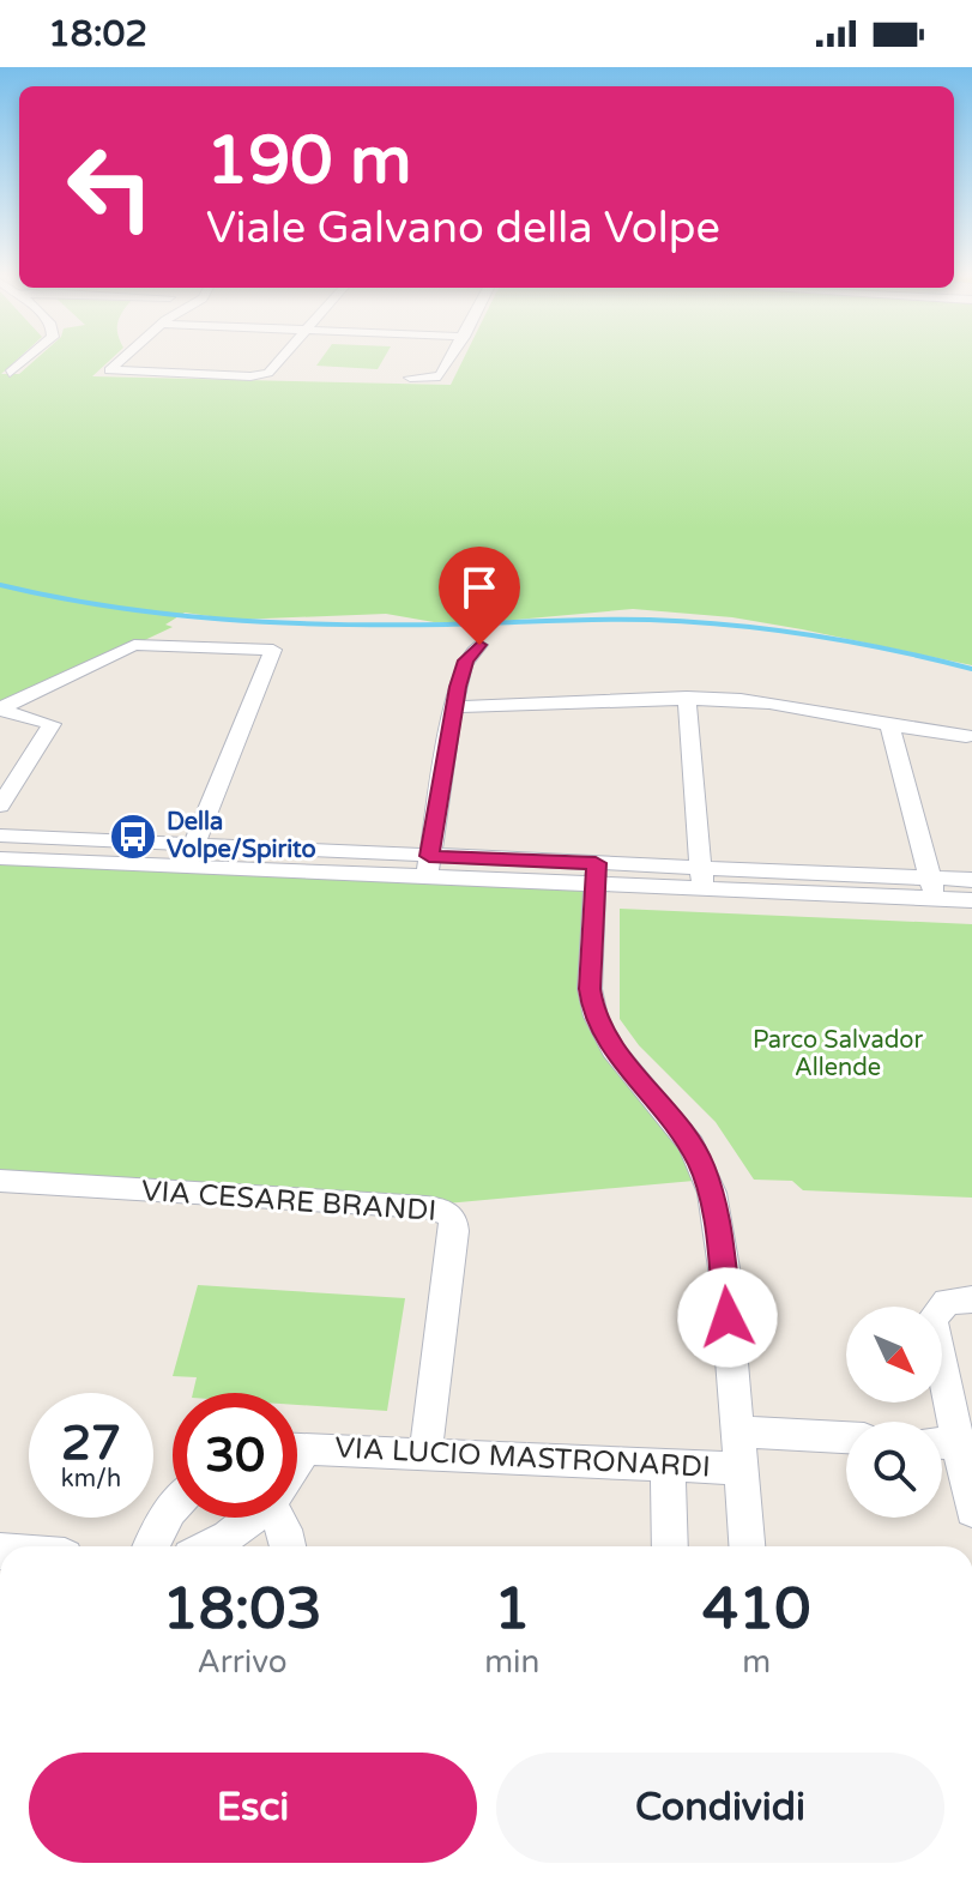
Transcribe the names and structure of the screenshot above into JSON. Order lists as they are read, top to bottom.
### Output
{
  "streets": {
    "street": ["VIA CESARE BRANDI", "VIA LUCIO MASTRONARDI"]
  },
  "crossings": [
    ["VIA CESARE BRANDI", "VIA LUCIO MASTRONARDI"]
  ],
  "parks": ["Parco Salvador Allende"],
  "places": {
    "bus stop": ["Della Volpe/Spirito"]
  },
  "north": "bottom right",
  "page": {
    "status": "18:02",
    "turn": ["190 m", "Viale Galvano della Volpe"],
    "speed": "27 km/h",
    "limit": "30",
    "eta": [
      "18:03",
      "Arrivo",
      "1",
      "min",
      "410",
      "m"
    ],
    "buttons": ["Esci", "Condividi"]
  }
}
